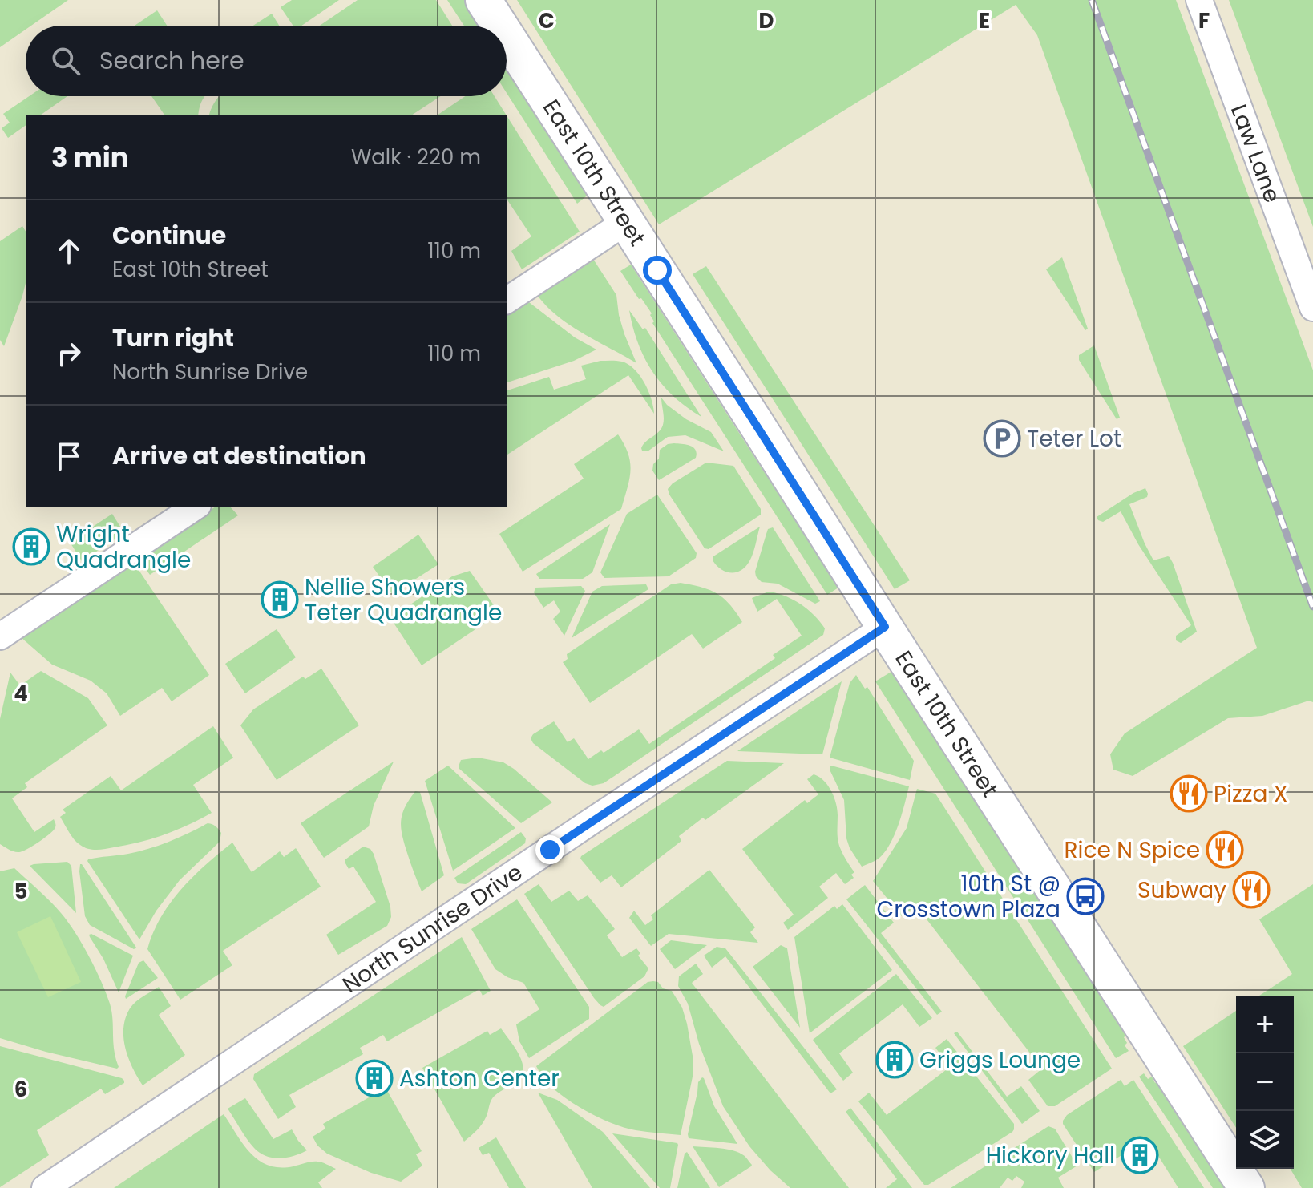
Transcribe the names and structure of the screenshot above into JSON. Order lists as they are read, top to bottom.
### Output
{
  "streets": {
    "street": ["Law Lane", "East 10th Street", "North Sunrise Drive"]
  },
  "crossings": [
    ["East 10th Street", "North Sunrise Drive"]
  ],
  "places": {
    "parking": ["Teter Lot"],
    "building": [
      "Wright Quadrangle",
      "Nellie Showers Teter Quadrangle",
      "Griggs Lounge",
      "Ashton Center",
      "Hickory Hall"
    ],
    "restaurant": ["Pizza X", "Rice N Spice", "Subway"],
    "bus stop": ["10th St @ Crosstown Plaza"]
  },
  "page": {
    "search": "Search here",
    "heading": ["3 min", "Walk · 220 m"],
    "list": [
      ["Continue", "East 10th Street", "110 m"],
      ["Turn right", "North Sunrise Drive", "110 m"],
      "Arrive at destination"
    ],
    "map_buttons": ["+", "−"]
  },
  "grid": {
    "columns": [
      "C",
      "D",
      "E",
      "F"
    ],
    "rows": ["4", "5", "6"]
  }
}
